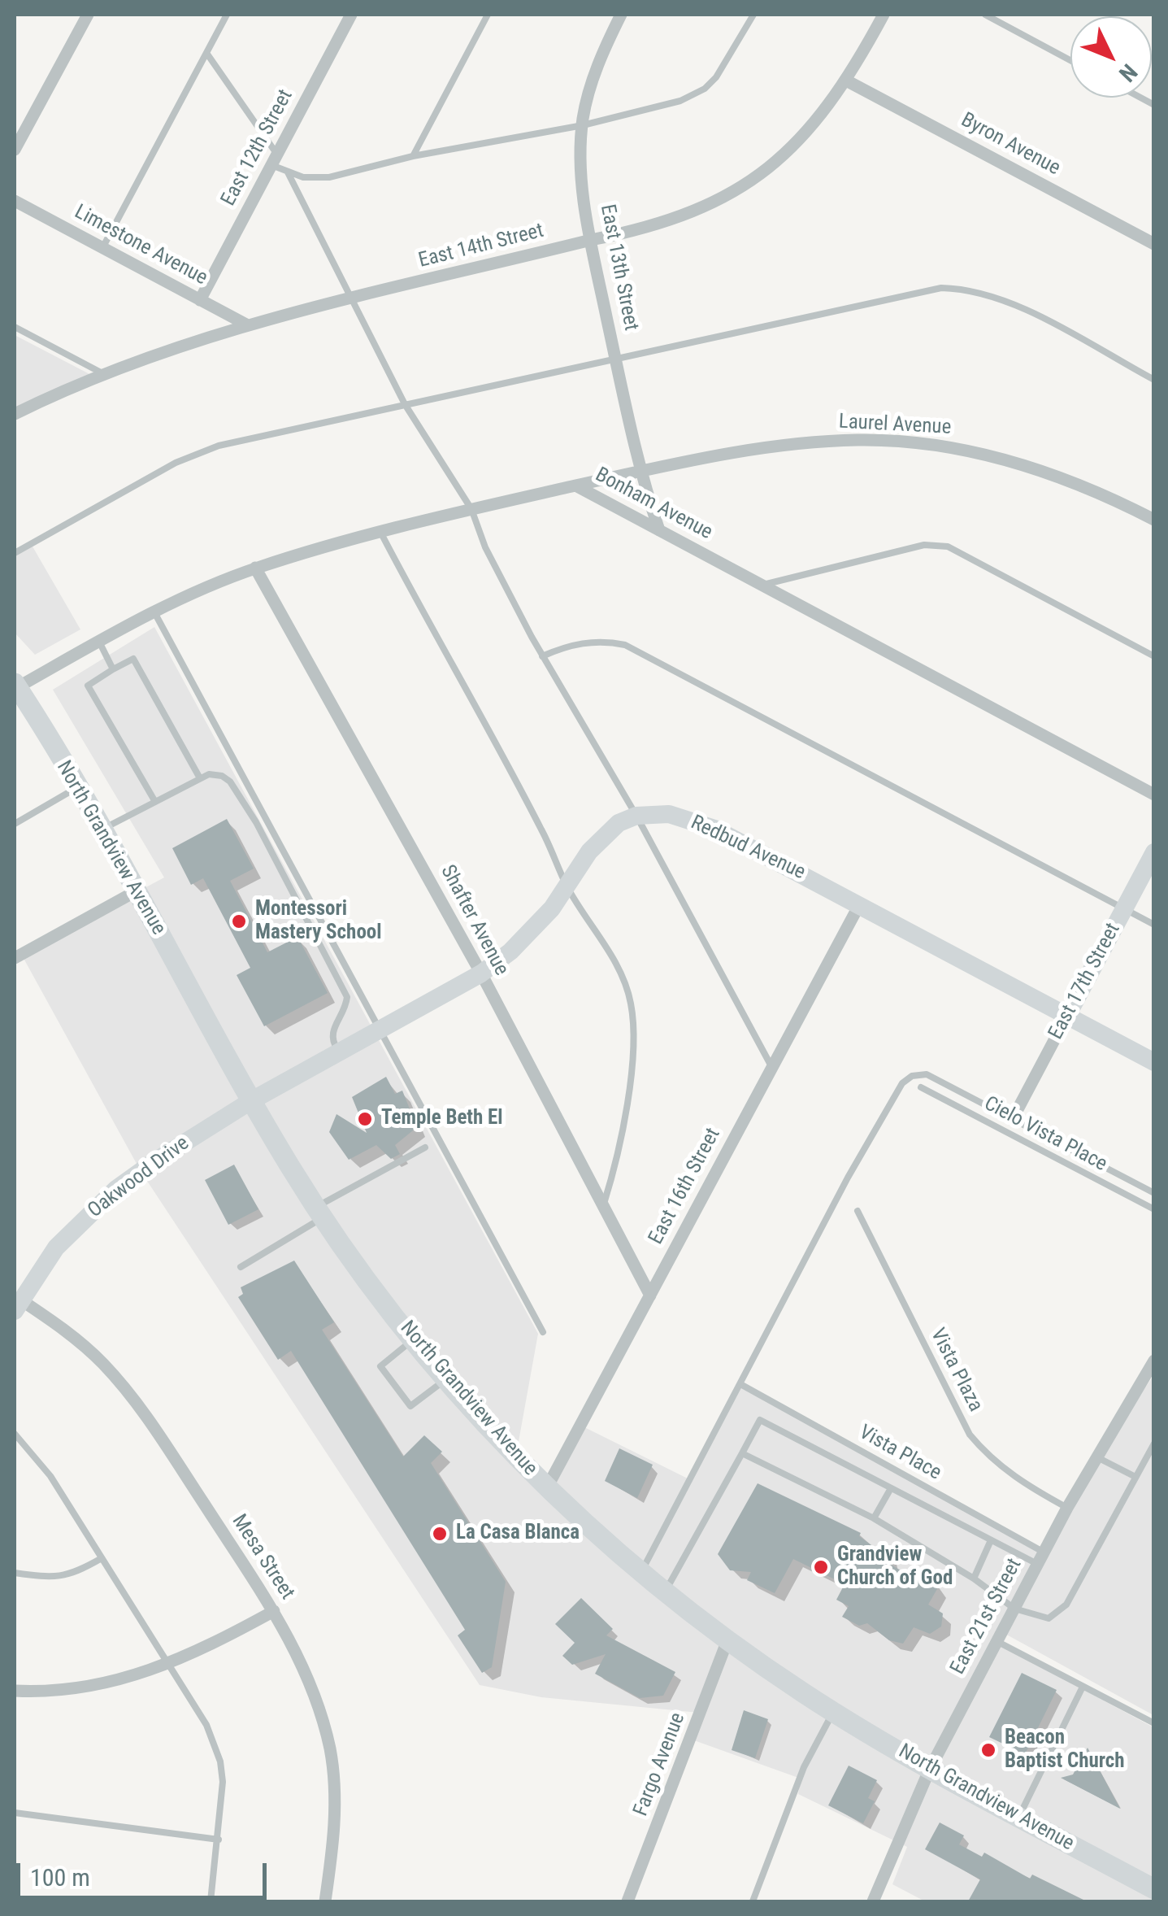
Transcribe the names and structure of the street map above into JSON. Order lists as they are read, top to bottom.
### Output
{
  "streets": {
    "main road": ["North Grandview Avenue"],
    "street": [
      "Byron Avenue",
      "East 12th Street",
      "Limestone Avenue",
      "East 14th Street",
      "East 13th Street",
      "Laurel Avenue",
      "Bonham Avenue",
      "Redbud Avenue",
      "Shafter Avenue",
      "East 17th Street",
      "Oakwood Drive",
      "East 16th Street",
      "Mesa Street",
      "East 21st Street",
      "Fargo Avenue"
    ],
    "lane": ["Cielo Vista Place", "Vista Plaza", "Vista Place"]
  },
  "crossings": [
    ["Byron Avenue", "East 14th Street"],
    ["East 12th Street", "Limestone Avenue"],
    ["Limestone Avenue", "East 14th Street"],
    ["East 14th Street", "East 13th Street"],
    ["East 13th Street", "Laurel Avenue"],
    ["East 13th Street", "Bonham Avenue"],
    ["Laurel Avenue", "Bonham Avenue"],
    ["Bonham Avenue", "North Grandview Avenue"],
    ["Bonham Avenue", "Shafter Avenue"],
    ["North Grandview Avenue", "Oakwood Drive"],
    ["North Grandview Avenue", "East 16th Street"],
    ["North Grandview Avenue", "East 21st Street"],
    ["North Grandview Avenue", "Fargo Avenue"],
    ["Redbud Avenue", "East 17th Street"],
    ["Redbud Avenue", "East 16th Street"],
    ["Shafter Avenue", "East 16th Street"],
    ["Oakwood Drive", "Mesa Street"],
    ["Vista Plaza", "East 21st Street"],
    ["Vista Place", "East 21st Street"]
  ],
  "places": [
    "Montessori Mastery School",
    "Temple Beth El",
    "La Casa Blanca",
    "Grandview Church of God",
    "Beacon Baptist Church"
  ],
  "scale_bar": "100 m",
  "north": "bottom right"
}
